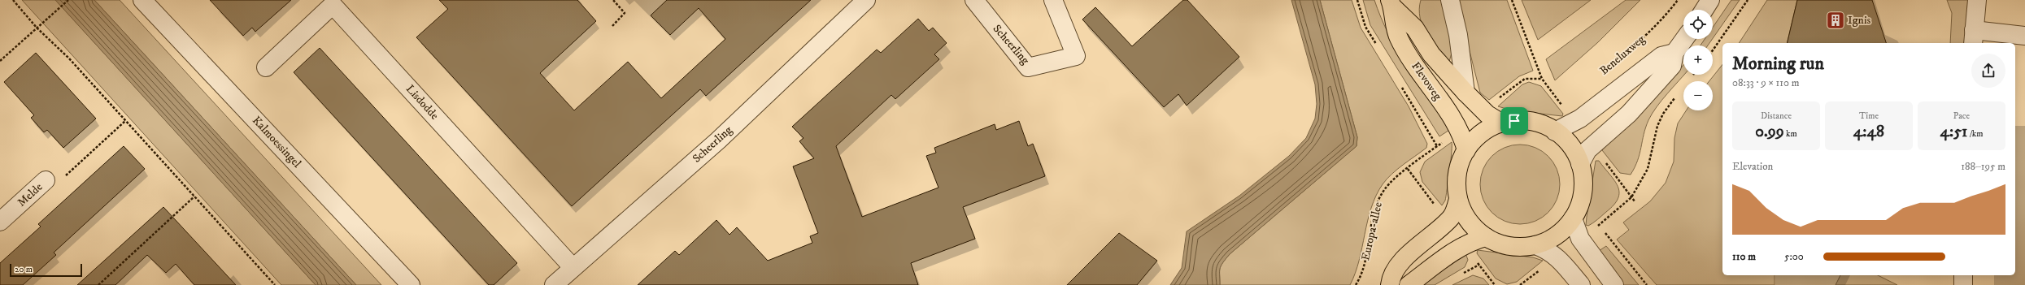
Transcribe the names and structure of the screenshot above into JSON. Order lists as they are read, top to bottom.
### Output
{
  "streets": {
    "main road": ["Flevoweg"],
    "street": [
      "Scheerling",
      "Lisdodde",
      "Kalmoessingel",
      "Melde"
    ],
    "path": ["Beneluxweg", "Europa-allee"]
  },
  "crossings": [
    ["Scheerling", "Lisdodde"]
  ],
  "places": {
    "building": ["Ignis"]
  },
  "scale_bar": "20 m",
  "page": {
    "map_buttons": ["+", "−"],
    "heading": ["Morning run", "08:33 · 9 × 110 m"],
    "stats": [
      ["Distance", "0.99 km"],
      ["Time", "4:48"],
      ["Pace", "4:51 /km"]
    ],
    "chart": ["Elevation", "188–195 m"],
    "list": [
      {
        "name": "110 m",
        "note": "5:00"
      }
    ],
    "scale": "20 m"
  }
}
